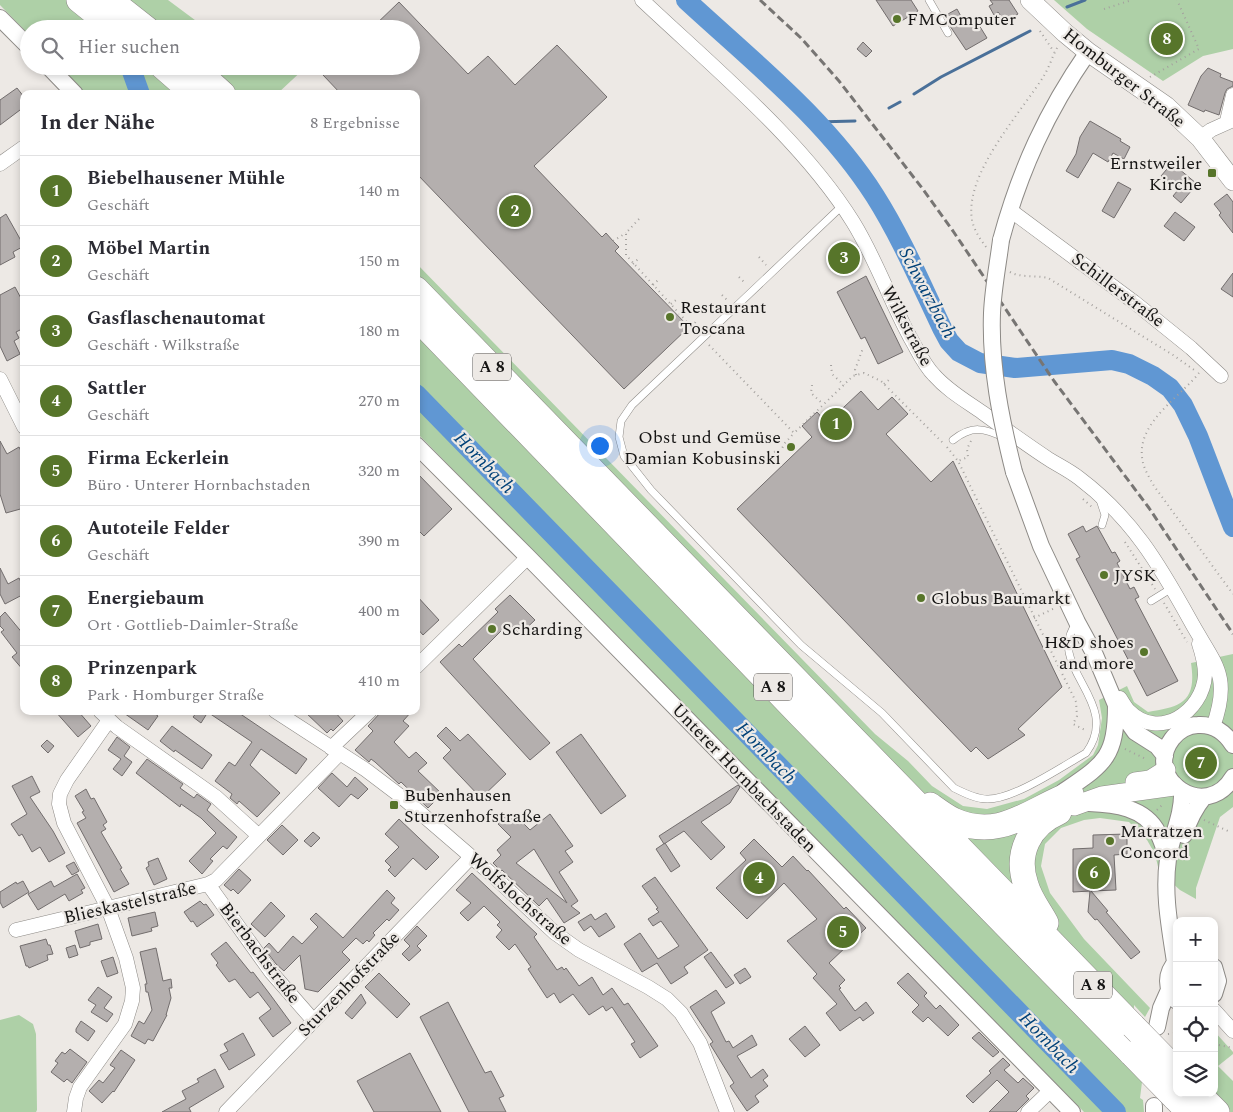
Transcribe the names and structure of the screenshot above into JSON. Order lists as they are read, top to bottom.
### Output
{
  "streets": {
    "highway": ["A 8"],
    "main road": ["Homburger Straße"],
    "street": [
      "Schillerstraße",
      "Wilkstraße",
      "Unterer Hornbachstaden",
      "Wolfslochstraße",
      "Blieskastelstraße",
      "Bierbachstraße",
      "Sturzenhofstraße"
    ]
  },
  "crossings": [
    ["Wolfslochstraße", "Blieskastelstraße"],
    ["Wolfslochstraße", "Sturzenhofstraße"],
    ["Blieskastelstraße", "Bierbachstraße"],
    ["Bierbachstraße", "Sturzenhofstraße"]
  ],
  "water": ["Schwarzbach", "Hornbach"],
  "places": {
    "other": [
      "FMComputer",
      "Restaurant Toscana",
      "Obst und Gemüse Damian Kobusinski",
      "JYSK",
      "Globus Baumarkt",
      "Scharding",
      "H&D shoes and more",
      "Matratzen Concord"
    ],
    "transit": ["Ernstweiler Kirche", "Bubenhausen Sturzenhofstraße"]
  },
  "page": {
    "search": "Hier suchen",
    "pins": [
      "8",
      "2",
      "3",
      "1",
      "7",
      "6",
      "4",
      "5"
    ],
    "heading": ["In der Nähe", "8 Ergebnisse"],
    "list": [
      {
        "mark": "1",
        "name": "Biebelhausener Mühle",
        "note": "Geschäft",
        "value": "140 m"
      },
      {
        "mark": "2",
        "name": "Möbel Martin",
        "note": "Geschäft",
        "value": "150 m"
      },
      {
        "mark": "3",
        "name": "Gasflaschenautomat",
        "note": "Geschäft · Wilkstraße",
        "value": "180 m"
      },
      {
        "mark": "4",
        "name": "Sattler",
        "note": "Geschäft",
        "value": "270 m"
      },
      {
        "mark": "5",
        "name": "Firma Eckerlein",
        "note": "Büro · Unterer Hornbachstaden",
        "value": "320 m"
      },
      {
        "mark": "6",
        "name": "Autoteile Felder",
        "note": "Geschäft",
        "value": "390 m"
      },
      {
        "mark": "7",
        "name": "Energiebaum",
        "note": "Ort · Gottlieb-Daimler-Straße",
        "value": "400 m"
      },
      {
        "mark": "8",
        "name": "Prinzenpark",
        "note": "Park · Homburger Straße",
        "value": "410 m"
      }
    ],
    "map_buttons": ["+", "−"]
  }
}
